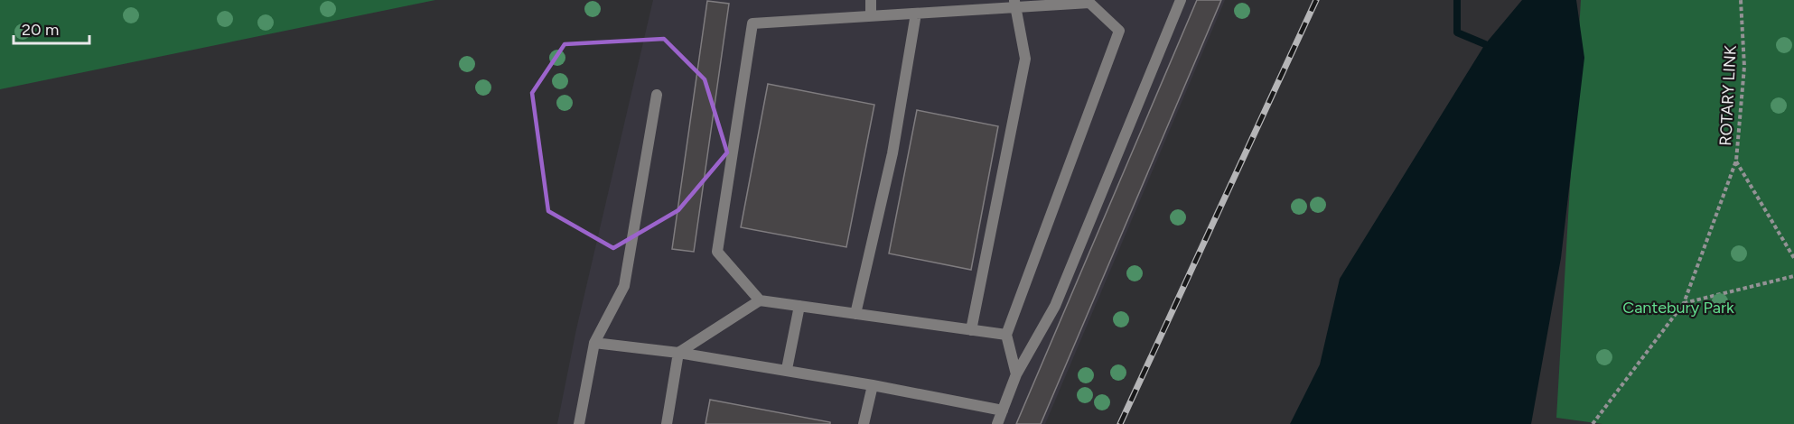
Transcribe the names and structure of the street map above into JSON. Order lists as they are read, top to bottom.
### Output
{
  "streets": {
    "path": ["ROTARY LINK"]
  },
  "parks": ["Cantebury Park"],
  "scale_bar": "20 m"
}
